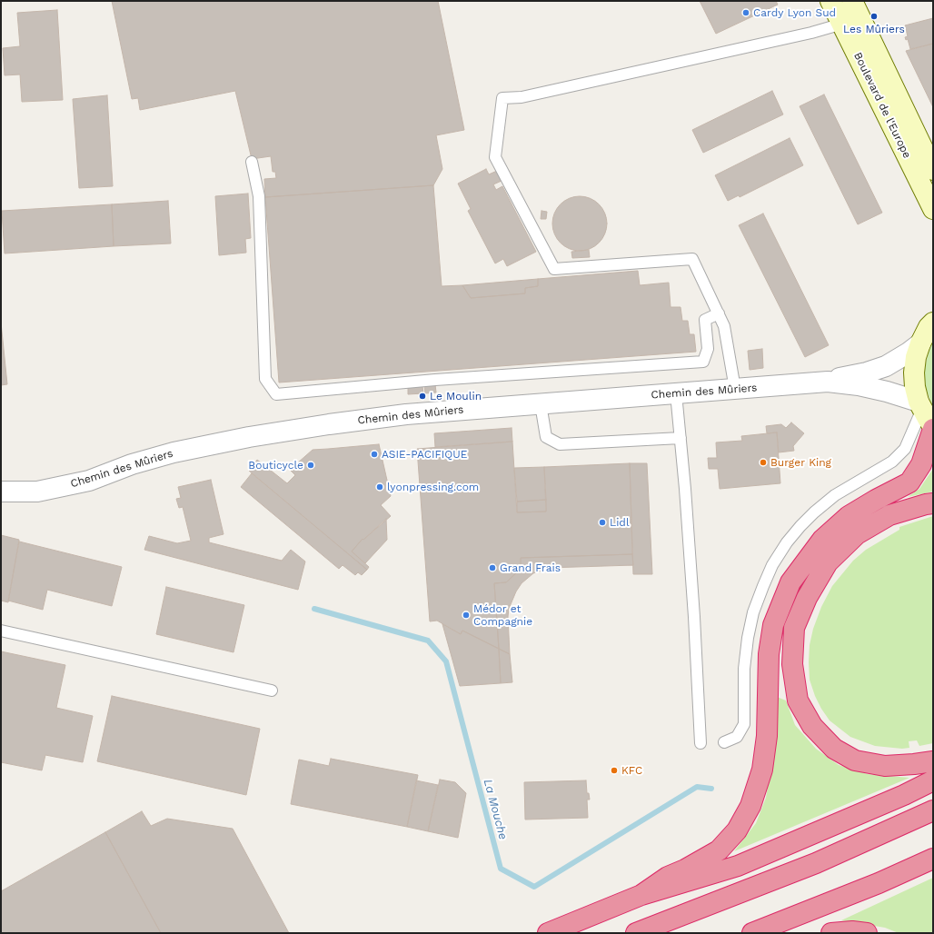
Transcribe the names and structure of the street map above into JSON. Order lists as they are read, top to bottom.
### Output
{
  "streets": {
    "main road": ["Boulevard de l'Europe"],
    "street": ["Chemin des Mûriers"]
  },
  "water": ["La Mouche"],
  "places": [
    "Cardy Lyon Sud",
    "Les Mûriers",
    "Le Moulin",
    "ASIE-PACIFIQUE",
    "Burger King",
    "Bouticycle",
    "lyonpressing.com",
    "Lidl",
    "Grand Frais",
    "Médor et Compagnie",
    "KFC"
  ]
}
